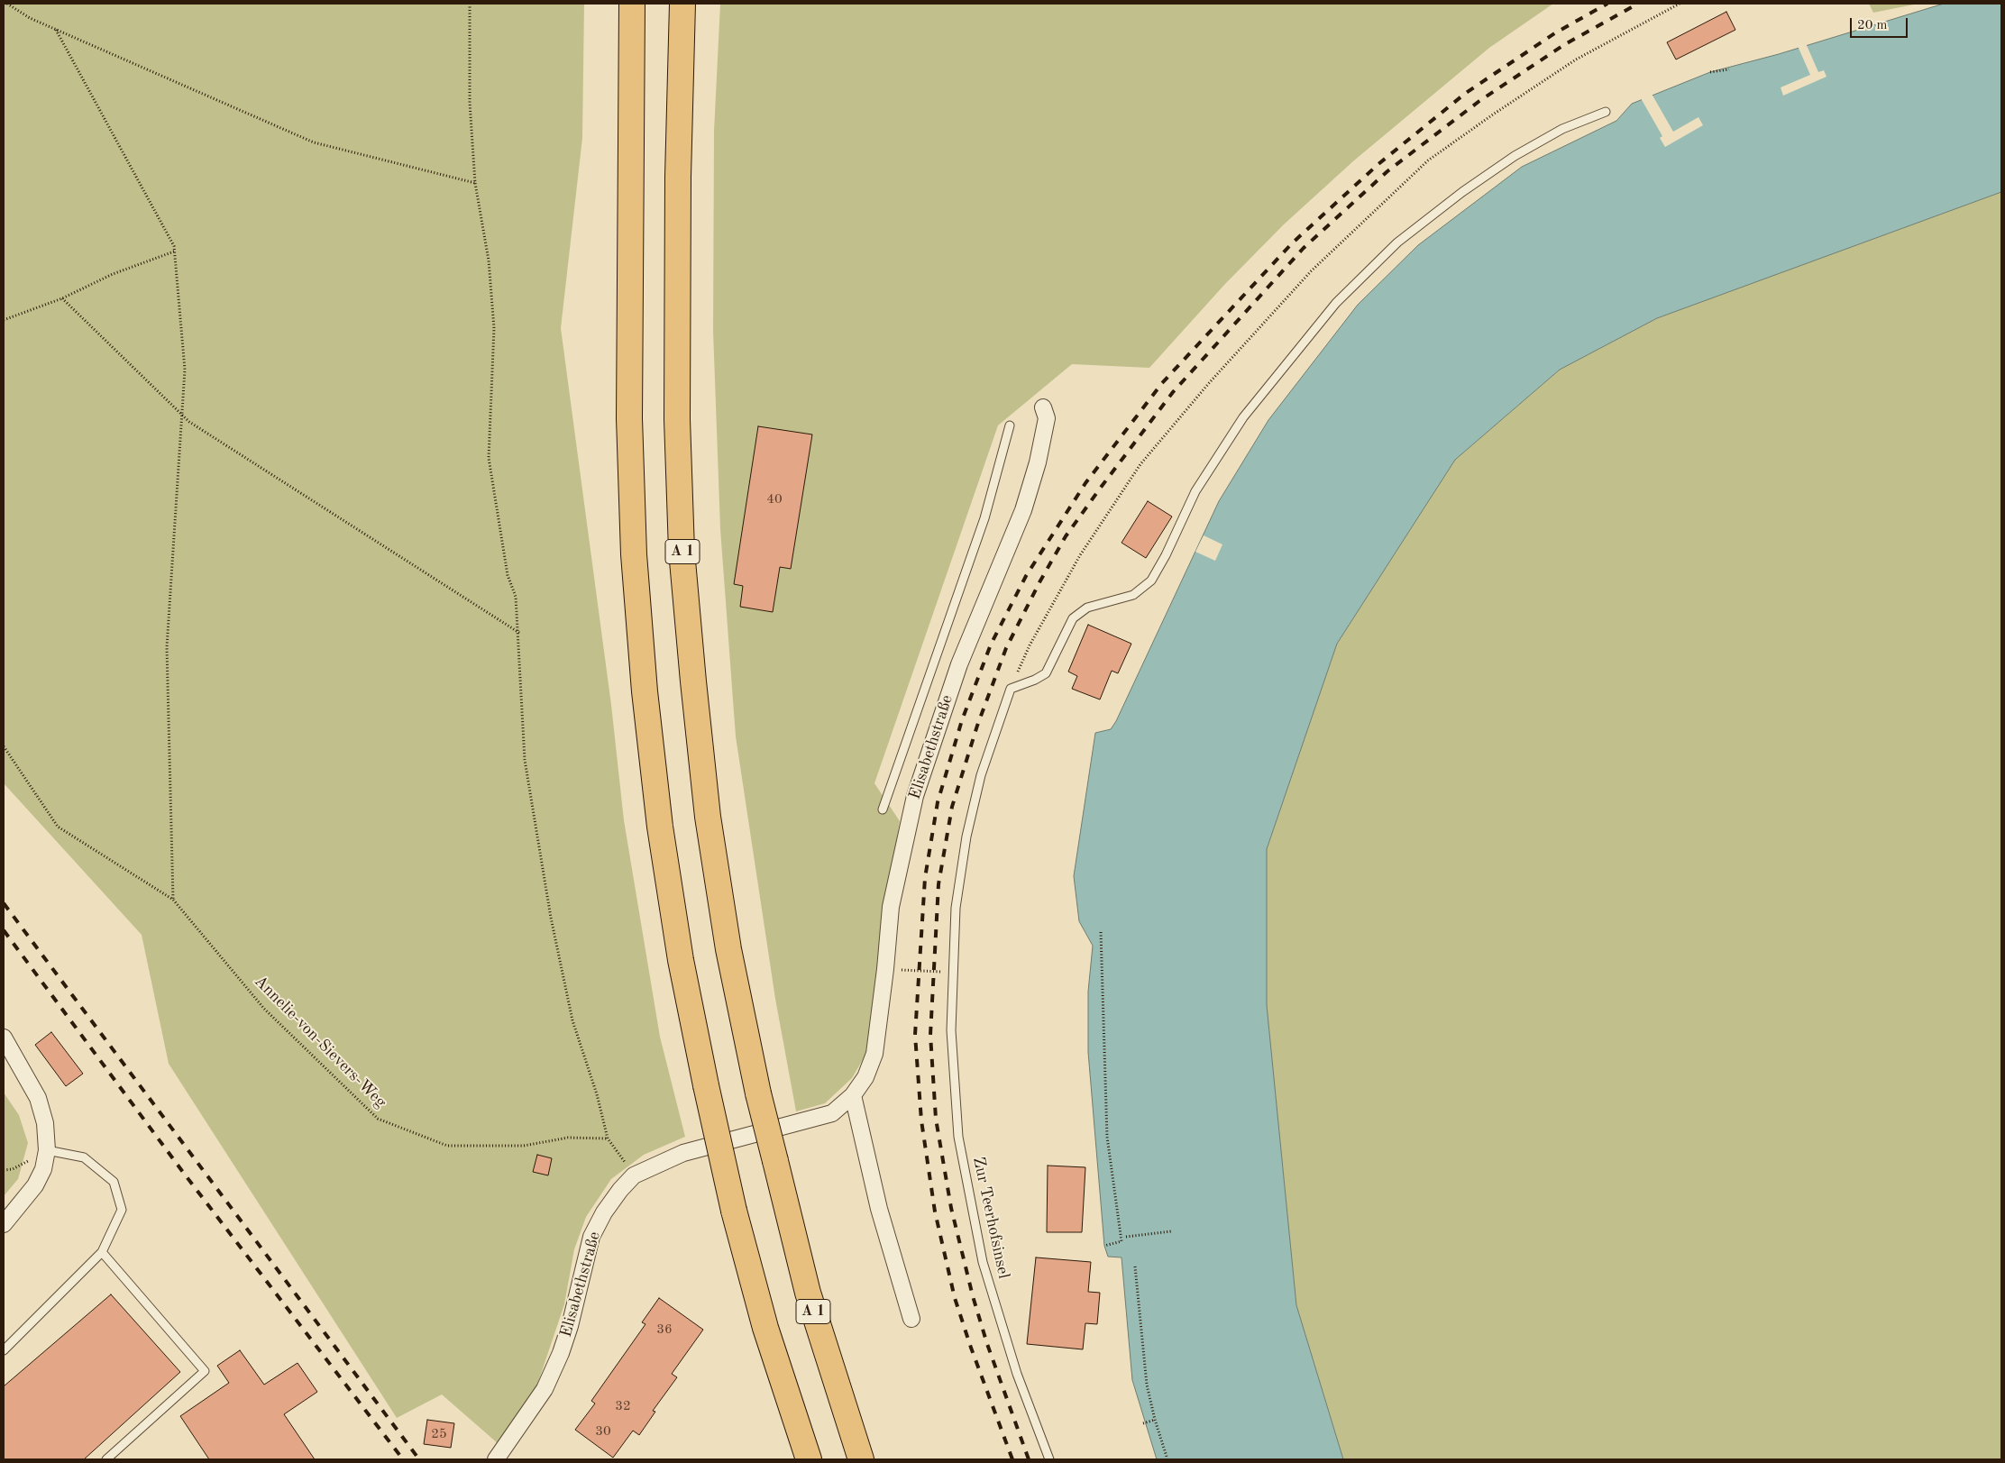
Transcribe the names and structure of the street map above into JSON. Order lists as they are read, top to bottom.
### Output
{
  "streets": {
    "highway": ["A 1"],
    "street": ["Elisabethstraße"],
    "lane": ["Zur Teerhofsinsel"],
    "path": ["Annelie-von-Sievers-Weg"]
  },
  "house_numbers": [
    "40",
    "36",
    "32",
    "30",
    "25"
  ],
  "scale_bar": "20 m"
}
